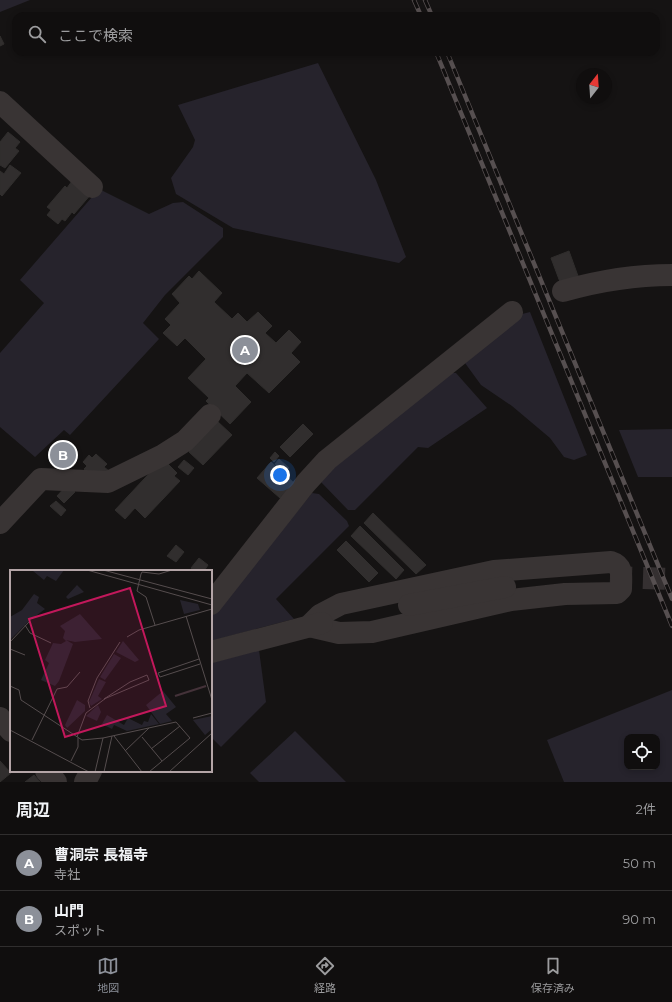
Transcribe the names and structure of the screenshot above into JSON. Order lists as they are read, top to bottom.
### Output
{
  "north": "top",
  "page": {
    "search": "ここで検索",
    "pins": ["A", "B"],
    "heading": ["周辺", "2件"],
    "list": [
      {
        "mark": "A",
        "name": "曹洞宗 長福寺",
        "note": "寺社",
        "value": "50 m"
      },
      {
        "mark": "B",
        "name": "山門",
        "note": "スポット",
        "value": "90 m"
      }
    ],
    "nav": ["地図", "経路", "保存済み"]
  }
}
